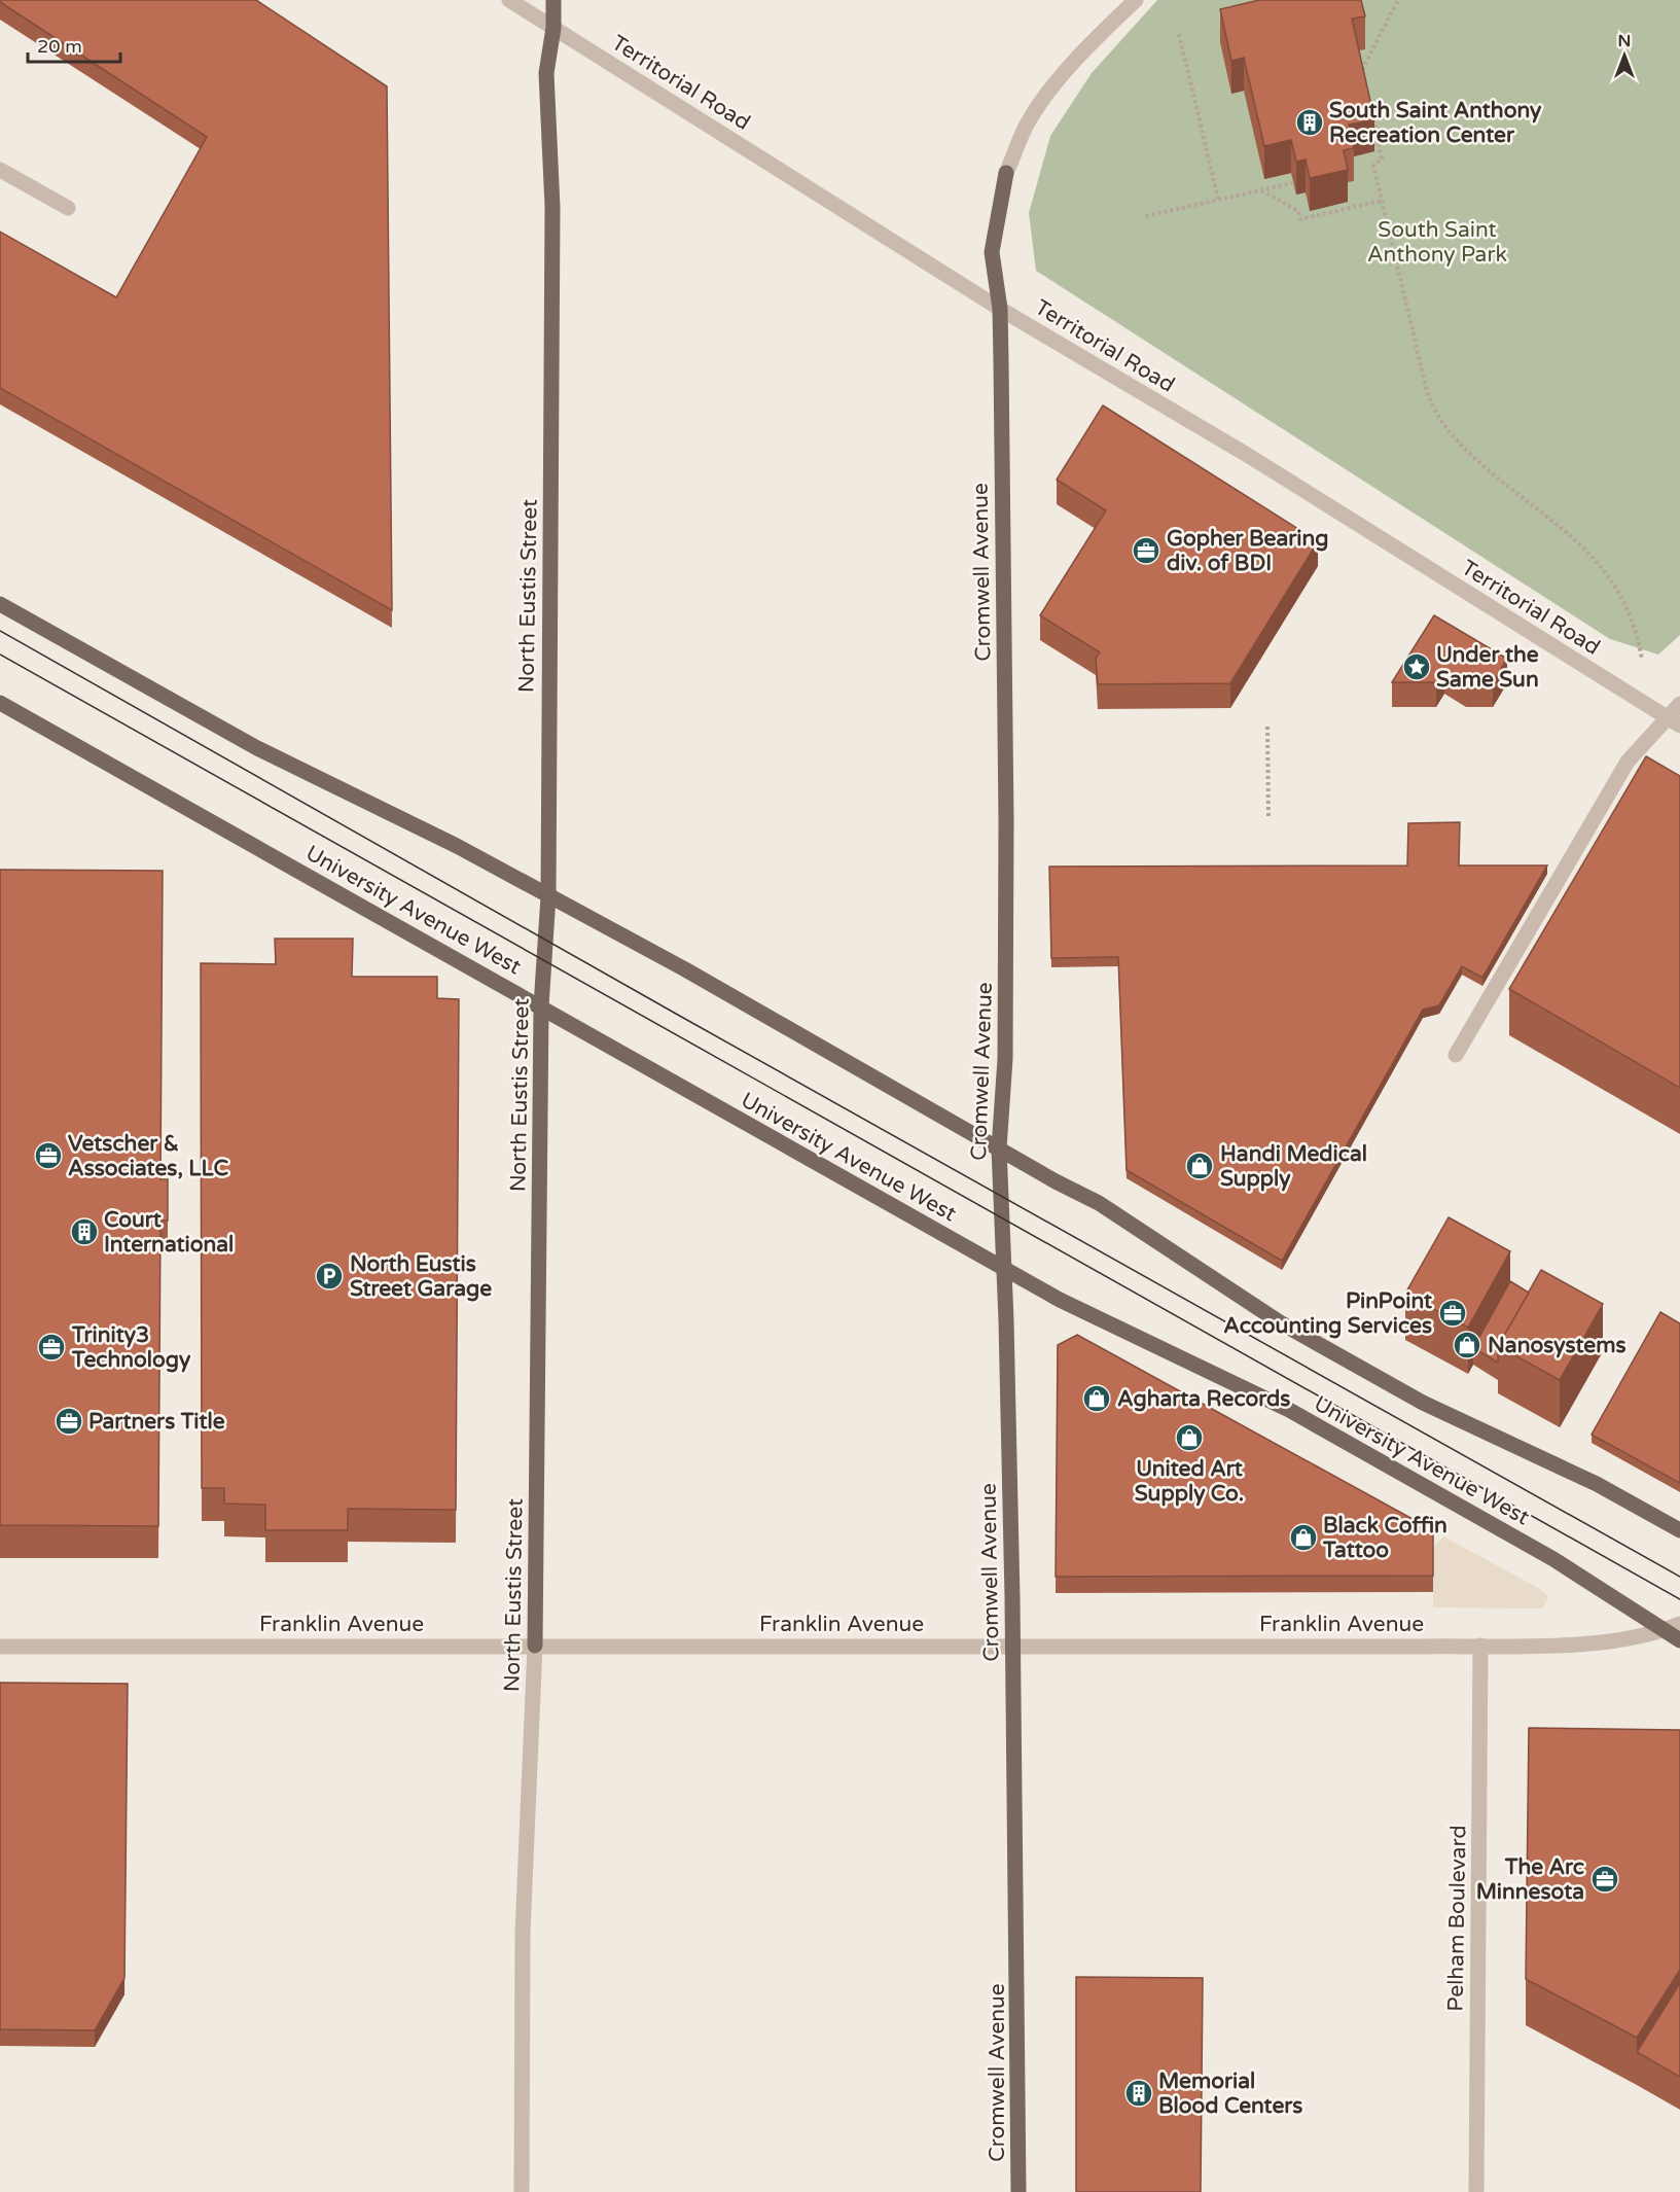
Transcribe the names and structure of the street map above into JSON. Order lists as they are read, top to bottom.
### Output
{
  "streets": {
    "main road": ["Cromwell Avenue", "North Eustis Street", "University Avenue West"],
    "street": ["Territorial Road", "Franklin Avenue", "Pelham Boulevard"]
  },
  "crossings": [
    ["Territorial Road", "Cromwell Avenue"],
    ["Territorial Road", "North Eustis Street"],
    ["Cromwell Avenue", "University Avenue West"],
    ["Cromwell Avenue", "Franklin Avenue"],
    ["North Eustis Street", "University Avenue West"],
    ["North Eustis Street", "Franklin Avenue"],
    ["University Avenue West", "Franklin Avenue"],
    ["Franklin Avenue", "Pelham Boulevard"]
  ],
  "parks": ["South Saint Anthony Park"],
  "places": {
    "building": ["South Saint Anthony Recreation Center", "Court International", "Memorial Blood Centers"],
    "office": [
      "Gopher Bearing div. of BDI",
      "Vetscher & Associates, LLC",
      "PinPoint Accounting Services",
      "Trinity3 Technology",
      "Partners Title",
      "The Arc Minnesota"
    ],
    "place": ["Under the Same Sun"],
    "shop": [
      "Handi Medical Supply",
      "Nanosystems",
      "Agharta Records",
      "United Art Supply Co.",
      "Black Coffin Tattoo"
    ],
    "parking": ["North Eustis Street Garage"]
  },
  "scale_bar": "20 m",
  "north": "top"
}
